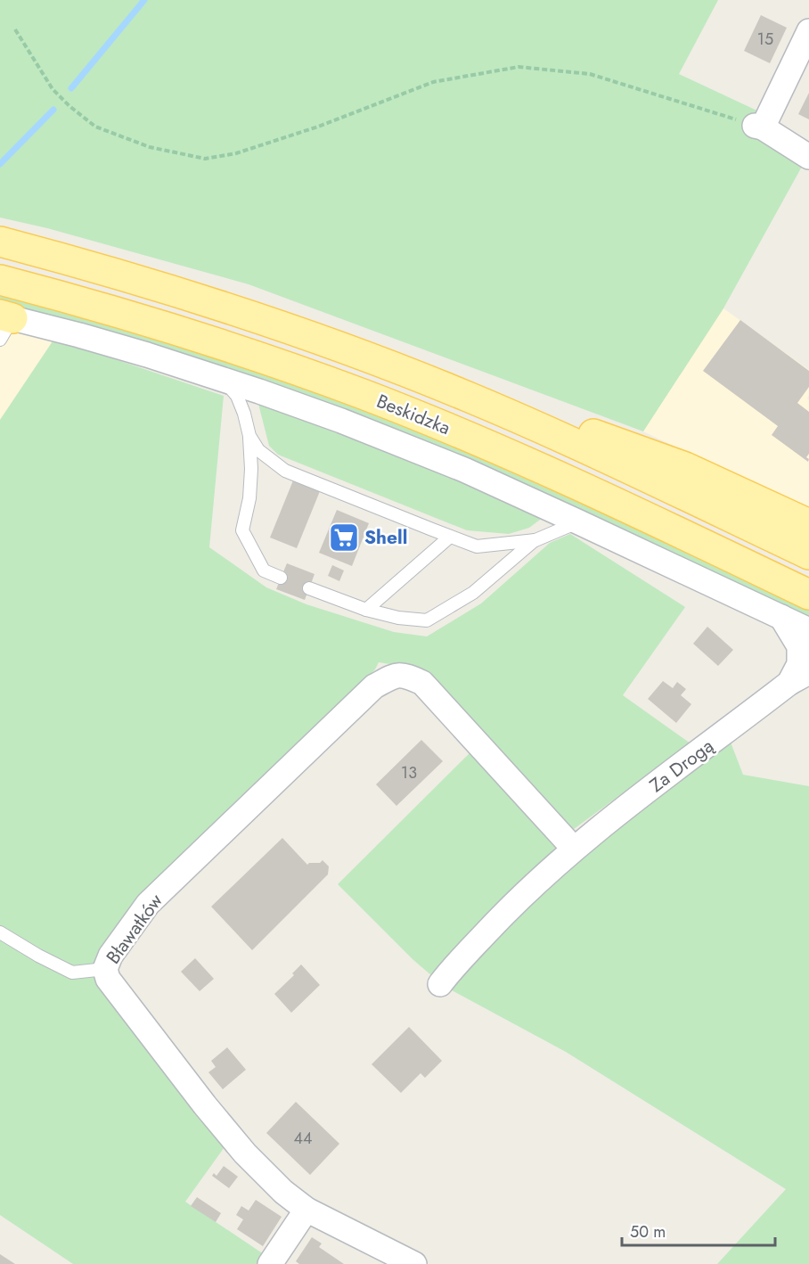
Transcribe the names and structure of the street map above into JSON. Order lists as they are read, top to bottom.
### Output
{
  "streets": {
    "main road": ["Beskidzka"],
    "street": ["Za Drogą", "Bławatków"]
  },
  "crossings": [
    ["Za Drogą", "Bławatków"]
  ],
  "places": {
    "supermarket": ["Shell"]
  },
  "house_numbers": ["15", "13", "44"],
  "scale_bar": "50 m"
}
